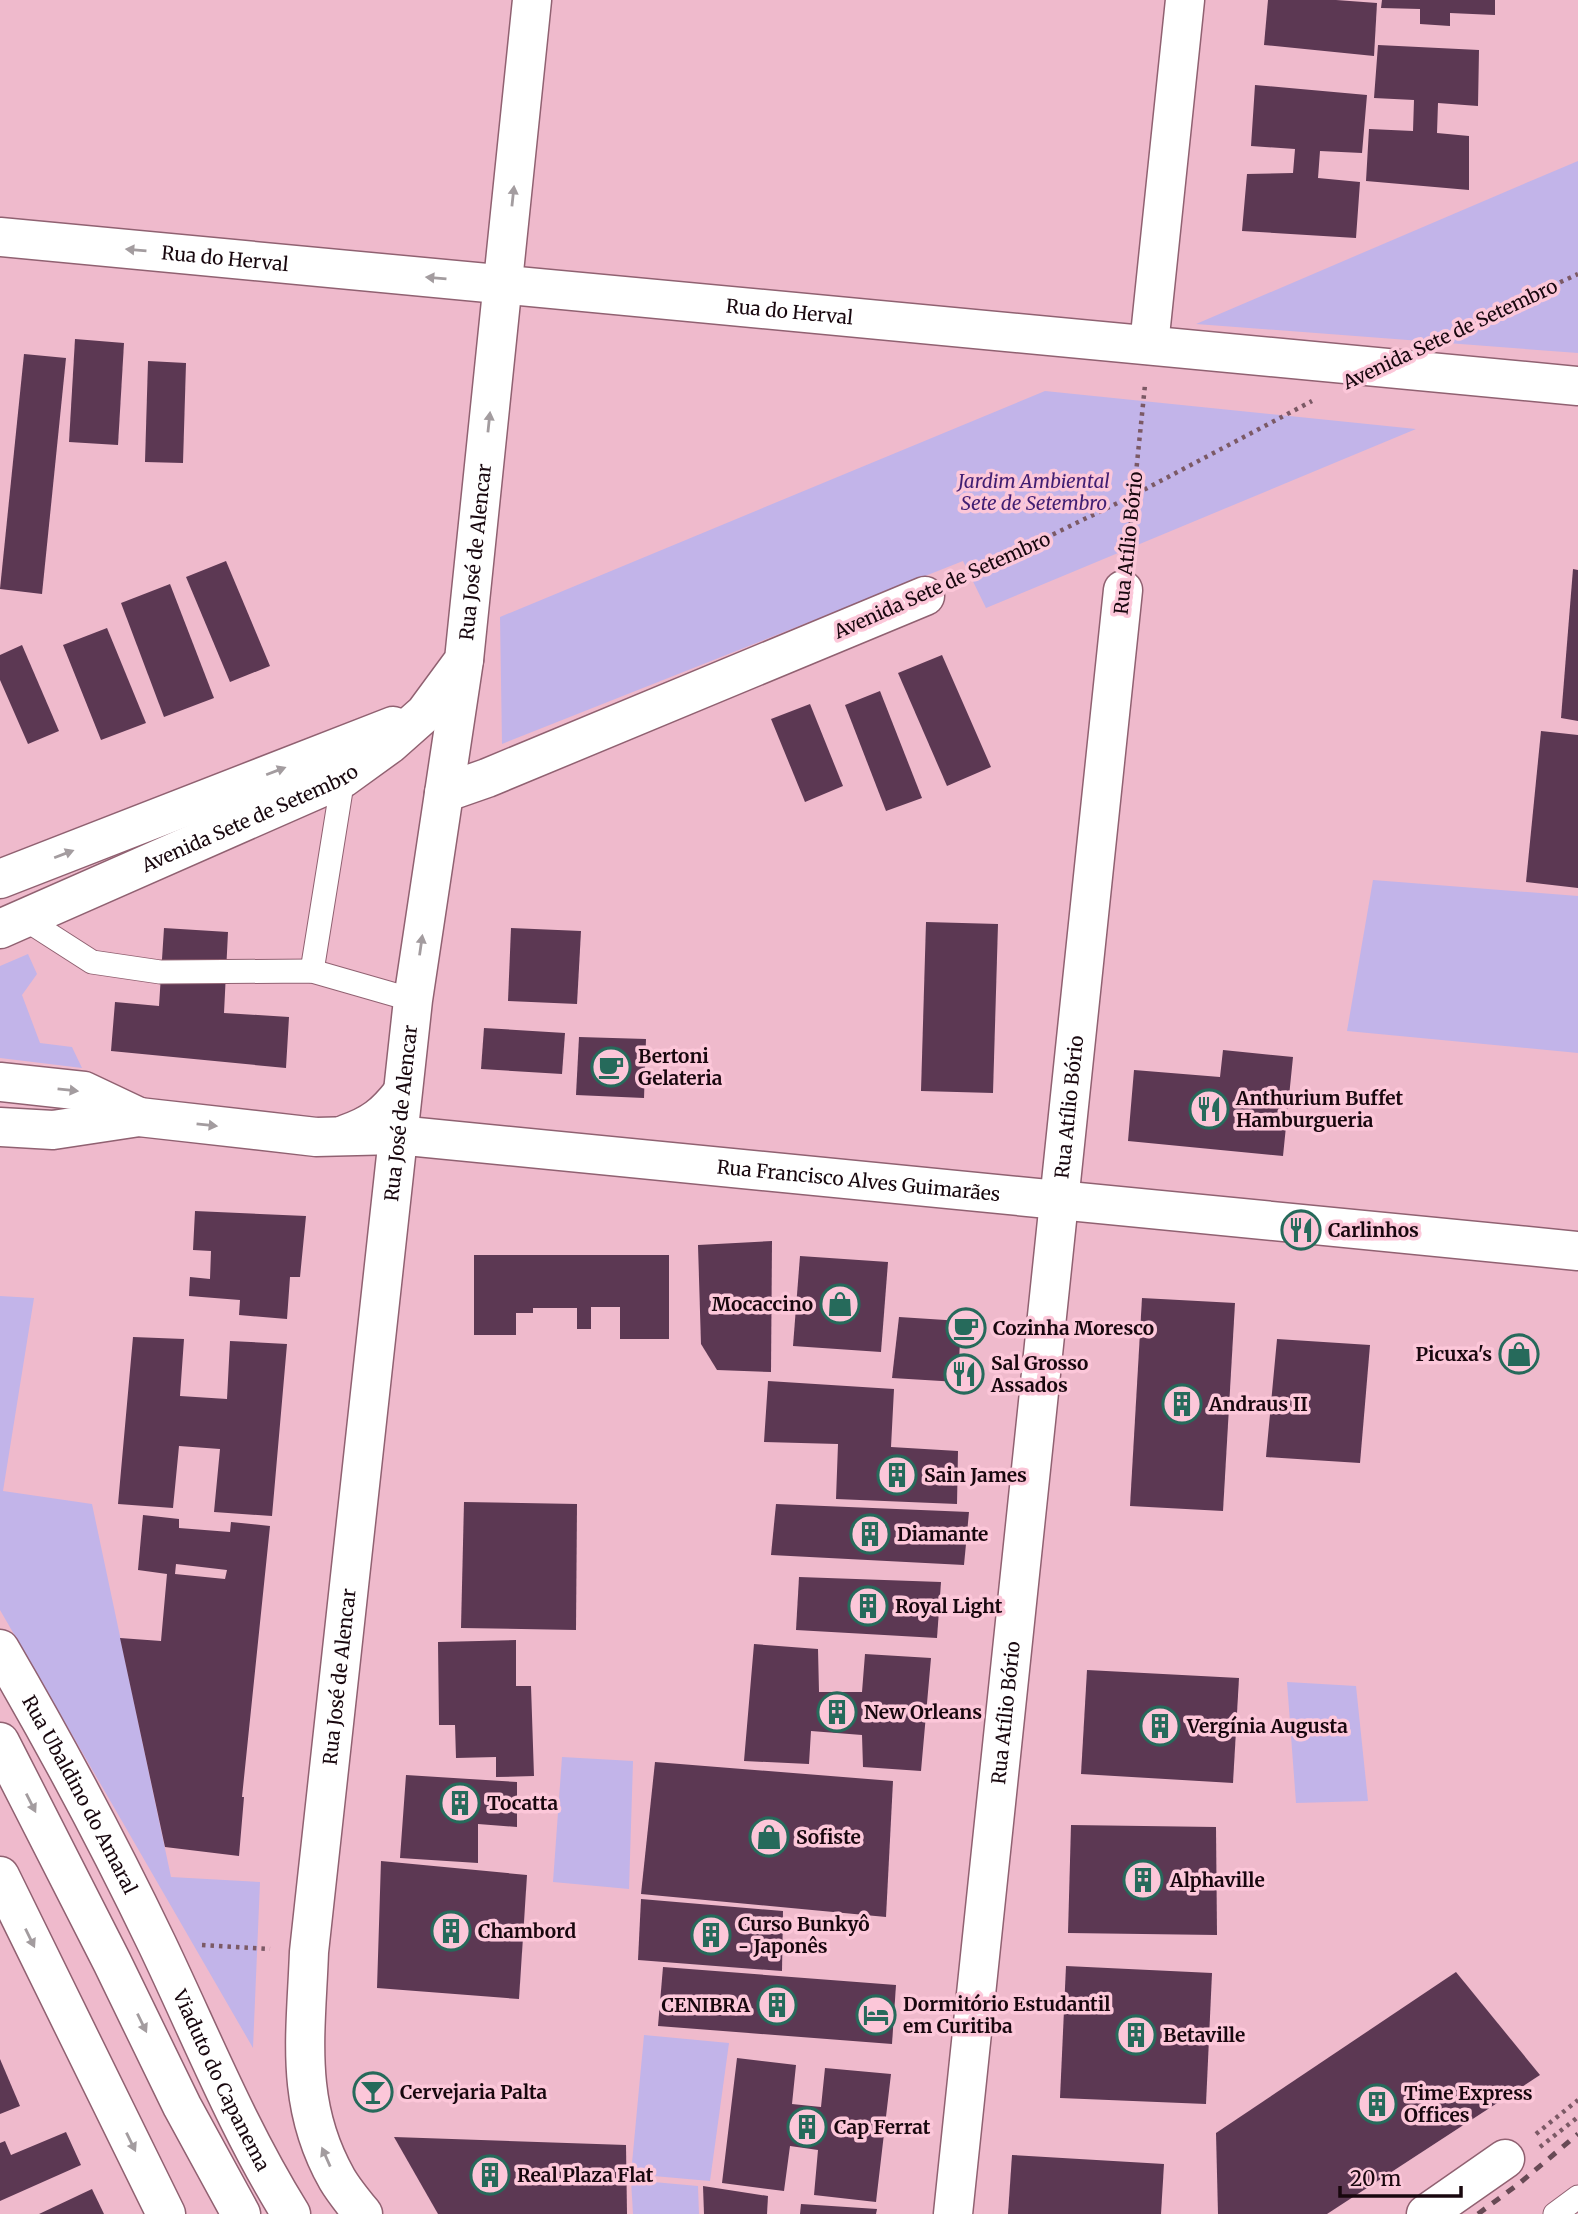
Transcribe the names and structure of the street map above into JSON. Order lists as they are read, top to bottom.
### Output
{
  "streets": {
    "street": [
      "Rua do Herval",
      "Avenida Sete de Setembro",
      "Rua Atílio Bório",
      "Rua José de Alencar",
      "Rua Francisco Alves Guimarães",
      "Rua Ubaldino do Amaral",
      "Viaduto do Capanema"
    ]
  },
  "crossings": [
    ["Rua do Herval", "Rua Atílio Bório"],
    ["Rua do Herval", "Rua José de Alencar"],
    ["Avenida Sete de Setembro", "Rua Atílio Bório"],
    ["Avenida Sete de Setembro", "Rua José de Alencar"],
    ["Rua Atílio Bório", "Rua Francisco Alves Guimarães"],
    ["Rua José de Alencar", "Rua Francisco Alves Guimarães"],
    ["Rua Ubaldino do Amaral", "Viaduto do Capanema"]
  ],
  "one_way": ["Rua José de Alencar"],
  "parks": ["Jardim Ambiental Sete de Setembro"],
  "places": {
    "cafe": ["Bertoni Gelateria", "Cozinha Moresco"],
    "restaurant": ["Anthurium Buffet Hamburgueria", "Carlinhos", "Sal Grosso Assados"],
    "shop": ["Mocaccino", "Picuxa's", "Sofiste"],
    "building": [
      "Andraus II",
      "Sain James",
      "Diamante",
      "Royal Light",
      "New Orleans",
      "Vergínia Augusta",
      "Tocatta",
      "Alphaville",
      "Chambord",
      "Curso Bunkyô - Japonês",
      "CENIBRA",
      "Betaville",
      "Time Express Offices",
      "Cap Ferrat",
      "Real Plaza Flat"
    ],
    "hotel": ["Dormitório Estudantil em Curitiba"],
    "bar": ["Cervejaria Palta"]
  },
  "scale_bar": "20 m"
}
